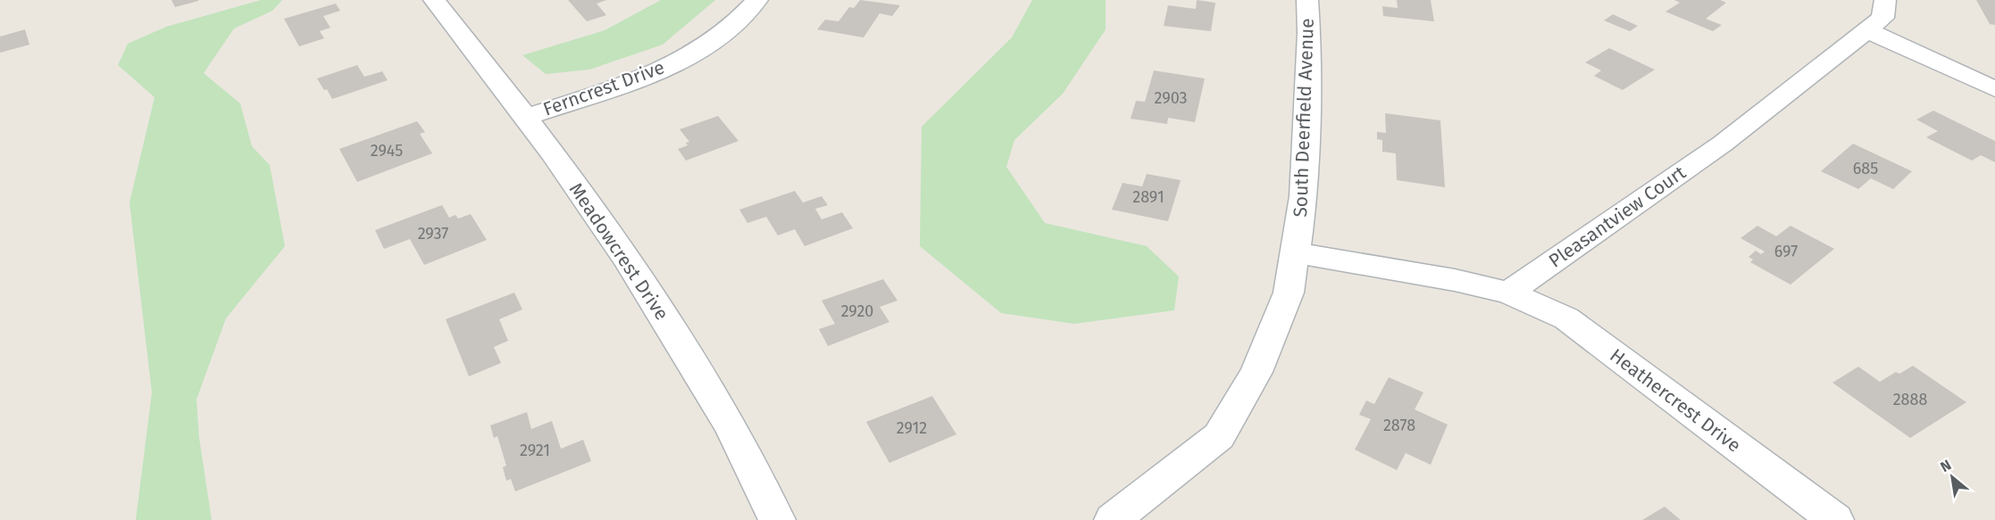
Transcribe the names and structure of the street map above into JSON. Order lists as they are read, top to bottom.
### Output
{
  "streets": {
    "street": [
      "Ferncrest Drive",
      "South Deerfield Avenue",
      "Pleasantview Court",
      "Meadowcrest Drive",
      "Heathercrest Drive"
    ]
  },
  "crossings": [
    ["Ferncrest Drive", "Meadowcrest Drive"],
    ["Pleasantview Court", "Heathercrest Drive"]
  ],
  "house_numbers": [
    "2903",
    "2945",
    "685",
    "2891",
    "2937",
    "697",
    "2920",
    "2888",
    "2878",
    "2912",
    "2921"
  ],
  "north": "top left"
}
